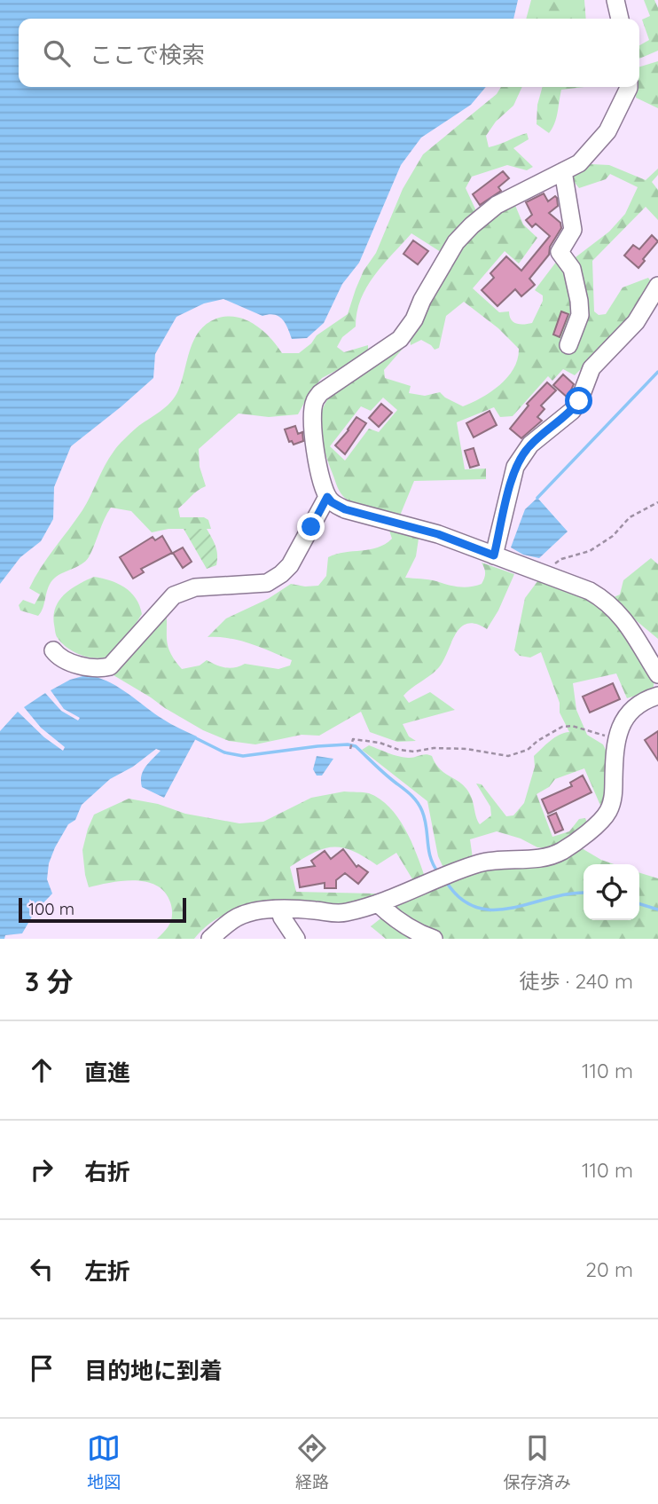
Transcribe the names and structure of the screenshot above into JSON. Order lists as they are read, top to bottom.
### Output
{
  "scale_bar": "100 m",
  "page": {
    "search": "ここで検索",
    "scale": "100 m",
    "heading": ["3 分", "徒歩 · 240 m"],
    "list": [
      ["直進", "110 m"],
      ["右折", "110 m"],
      ["左折", "20 m"],
      "目的地に到着"
    ],
    "nav": ["地図", "経路", "保存済み"]
  }
}
